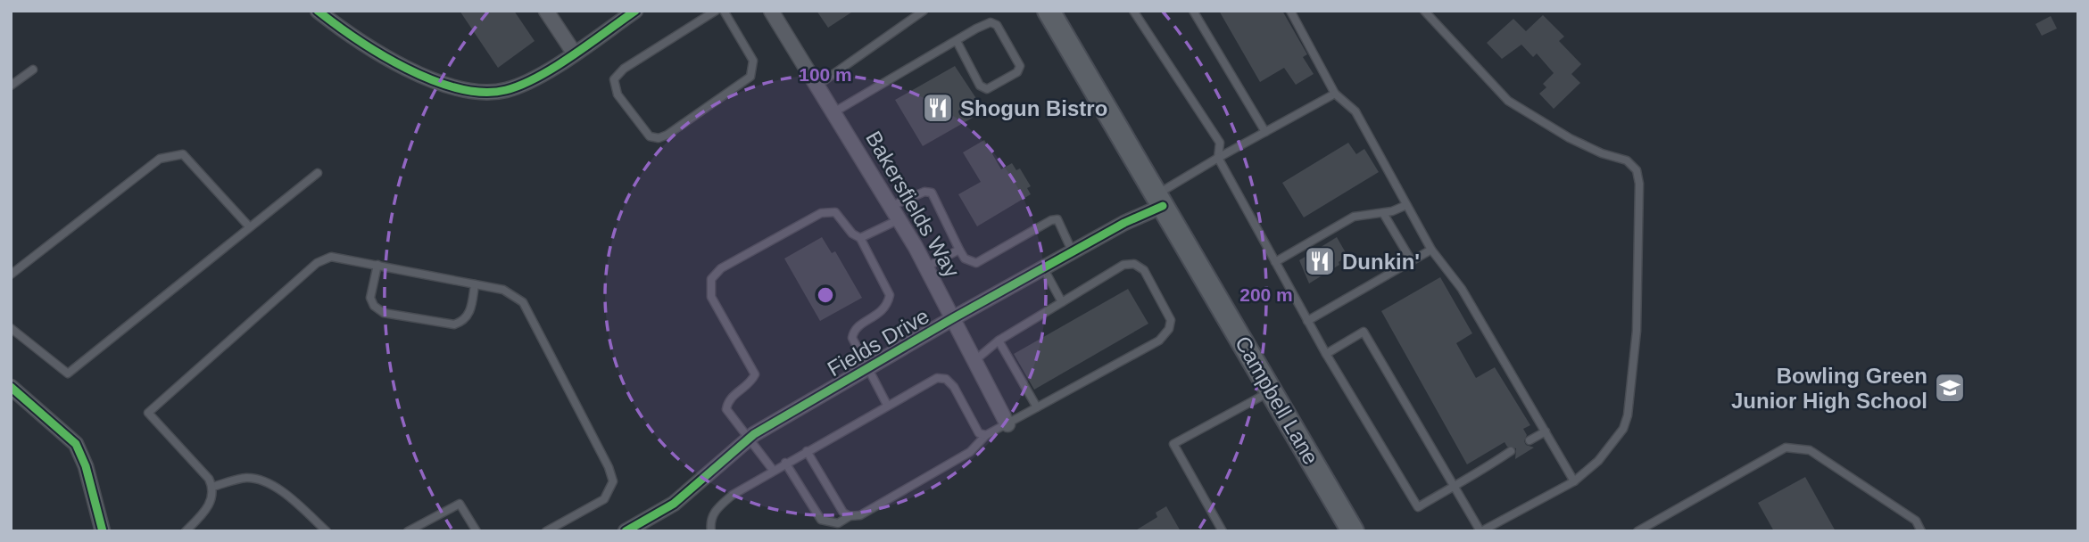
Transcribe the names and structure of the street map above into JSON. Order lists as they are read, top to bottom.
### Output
{
  "streets": {
    "main road": ["Campbell Lane"],
    "street": ["Bakersfields Way", "Fields Drive"]
  },
  "crossings": [
    ["Bakersfields Way", "Fields Drive"],
    ["Fields Drive", "Campbell Lane"]
  ],
  "places": {
    "restaurant": ["Shogun Bistro", "Dunkin'"],
    "school or university": ["Bowling Green Junior High School"]
  },
  "rings": ["100 m", "200 m"]
}
